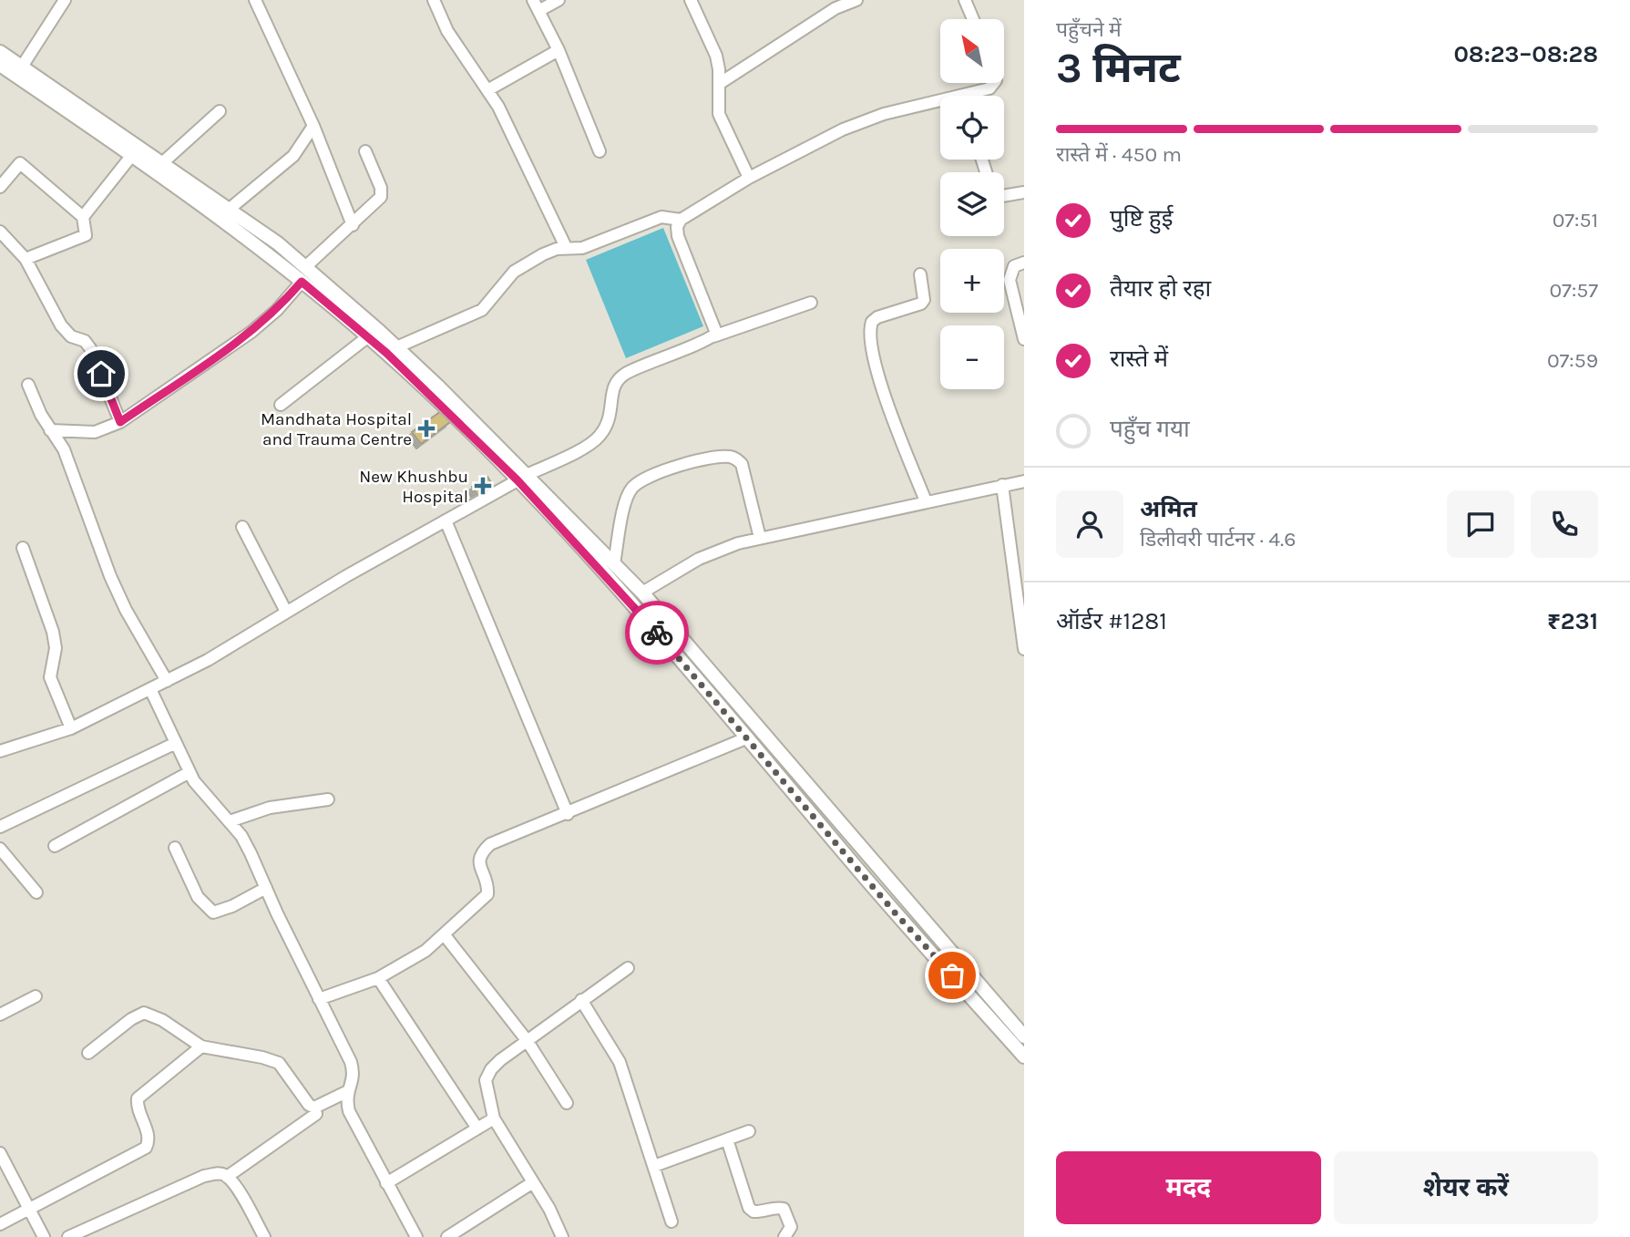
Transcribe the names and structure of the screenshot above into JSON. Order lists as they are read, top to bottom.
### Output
{
  "places": {
    "health": ["Mandhata Hospital and Trauma Centre", "New Khushbu Hospital"]
  },
  "north": "top left",
  "page": {
    "heading": ["3 मिनट", "पहुँचने में", "08:23–08:28"],
    "panel": [
      "अमित",
      "डिलीवरी पार्टनर · 4.6",
      "ऑर्डर #1281",
      "₹231"
    ],
    "map_buttons": ["+", "−"],
    "bar": "रास्ते में · 450 m",
    "list": [
      ["पुष्टि हुई", "07:51"],
      ["तैयार हो रहा", "07:57"],
      ["रास्ते में", "07:59"],
      "पहुँच गया"
    ],
    "buttons": ["मदद", "शेयर करें"]
  }
}
